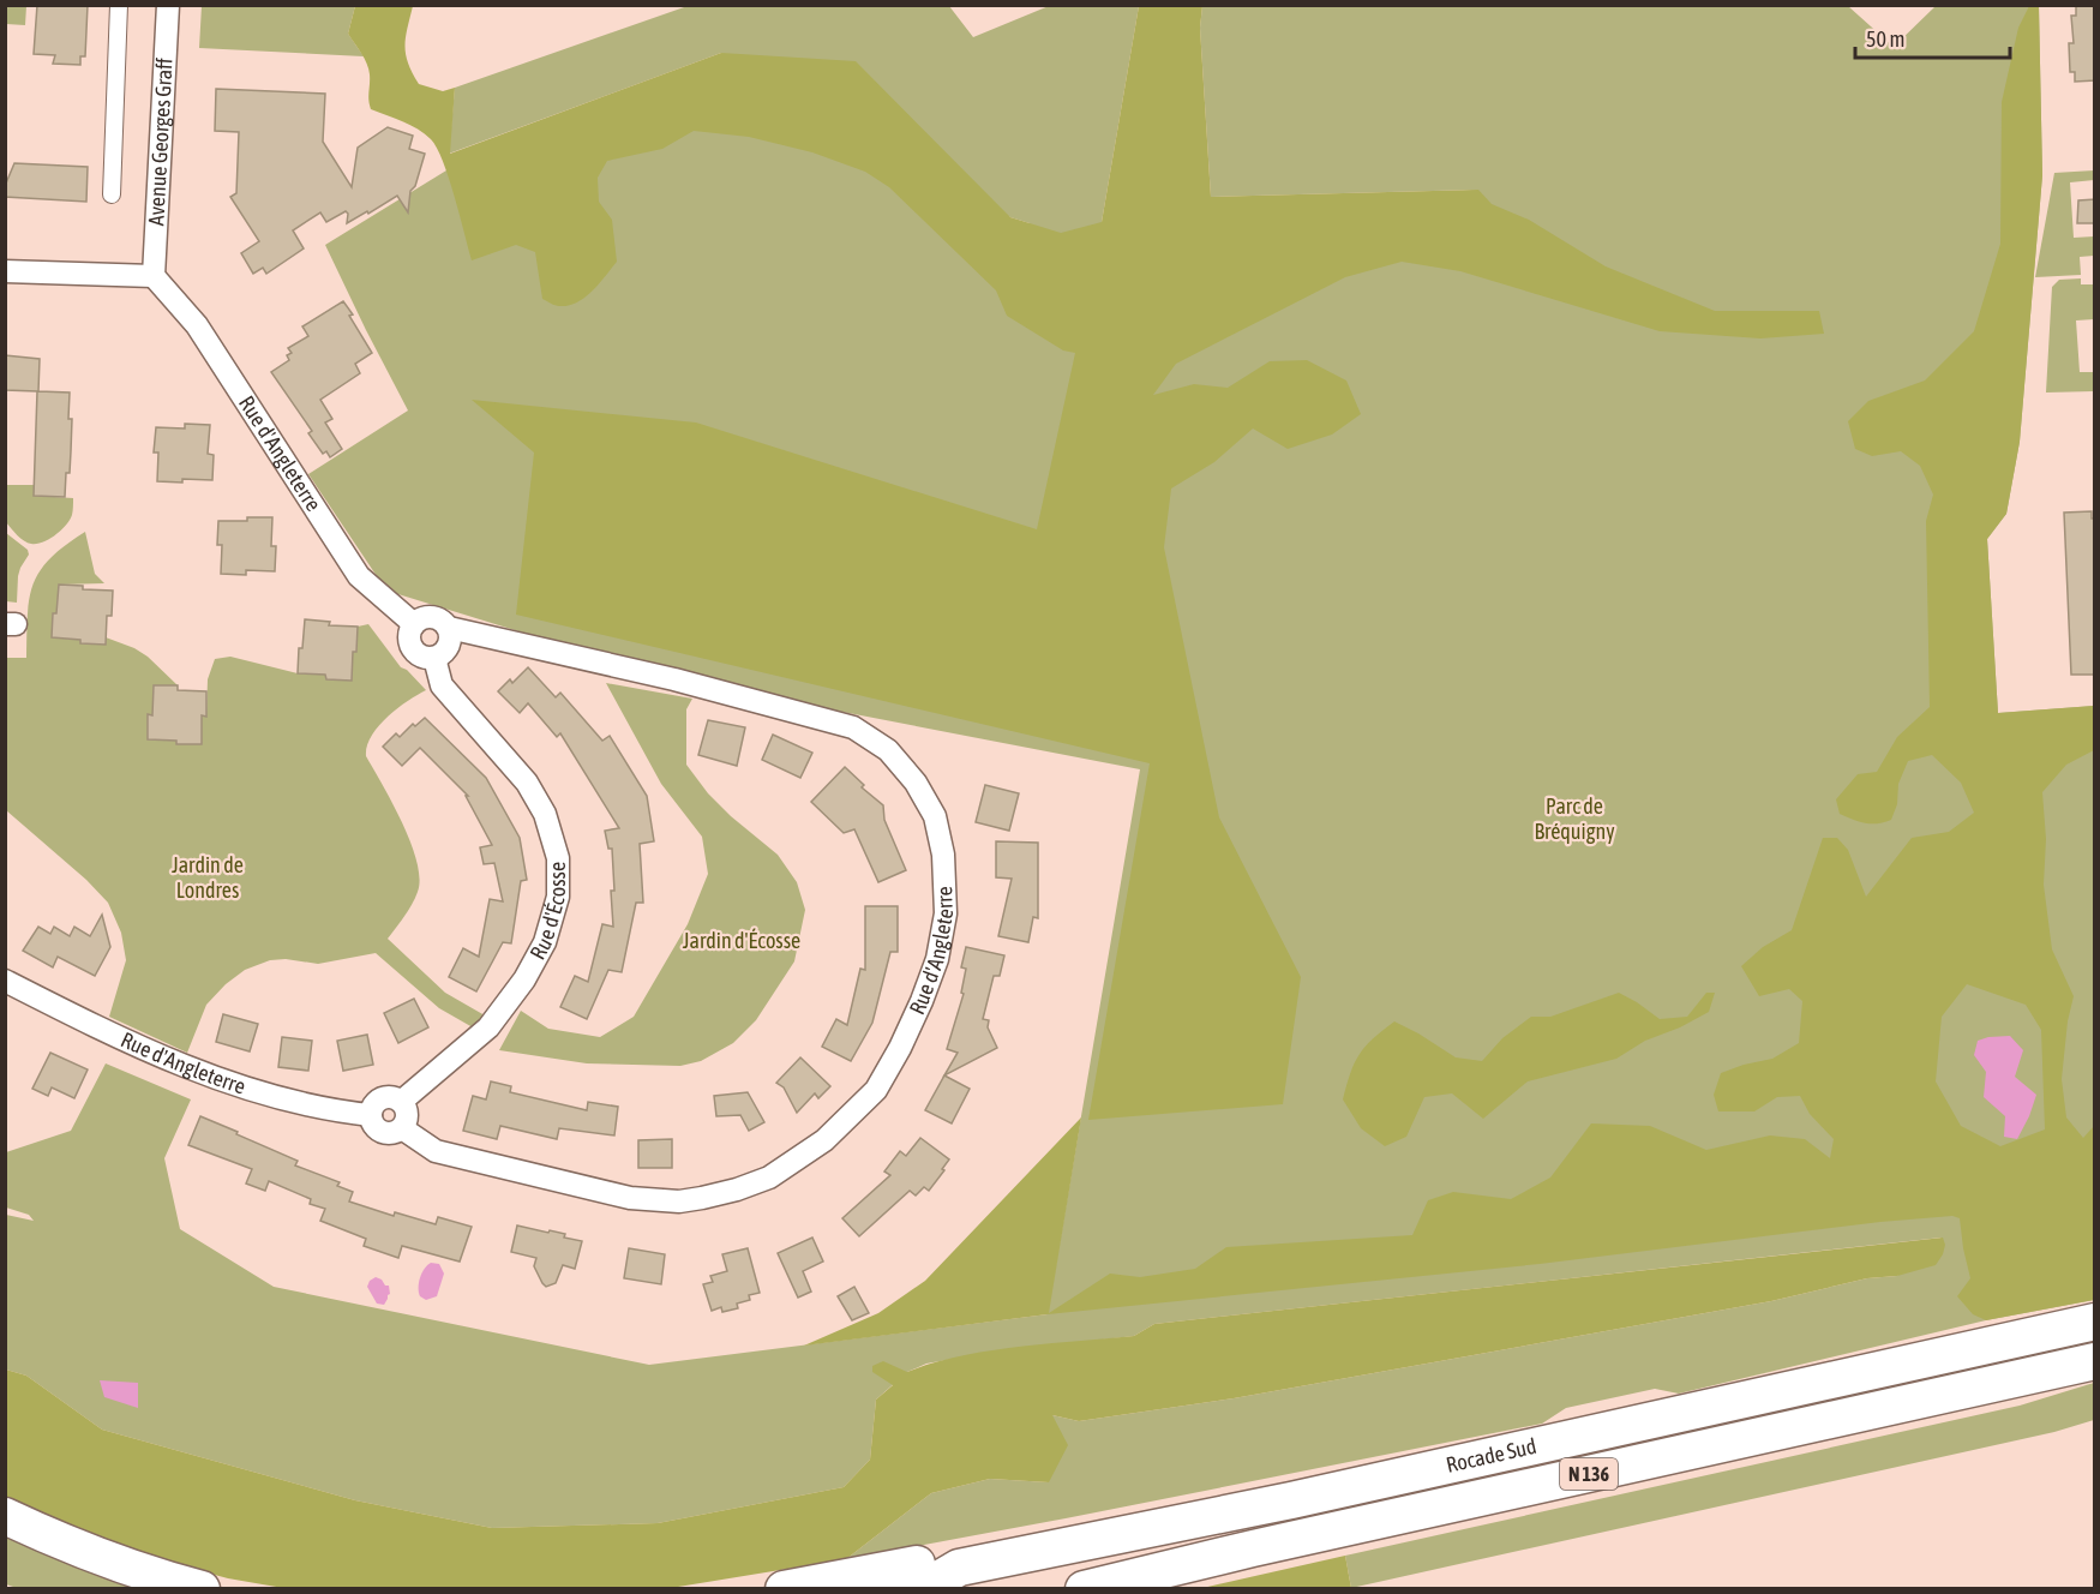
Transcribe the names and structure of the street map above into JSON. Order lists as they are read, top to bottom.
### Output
{
  "streets": {
    "highway": ["Rocade Sud", "N 136"],
    "street": ["Avenue Georges Graff", "Rue d'Angleterre", "Rue d'Écosse"]
  },
  "crossings": [
    ["Avenue Georges Graff", "Rue d'Angleterre"],
    ["Rue d'Angleterre", "Rue d'Écosse"]
  ],
  "parks": ["Parc de Bréquigny", "Jardin de Londres", "Jardin d'Écosse"],
  "scale_bar": "50 m"
}
